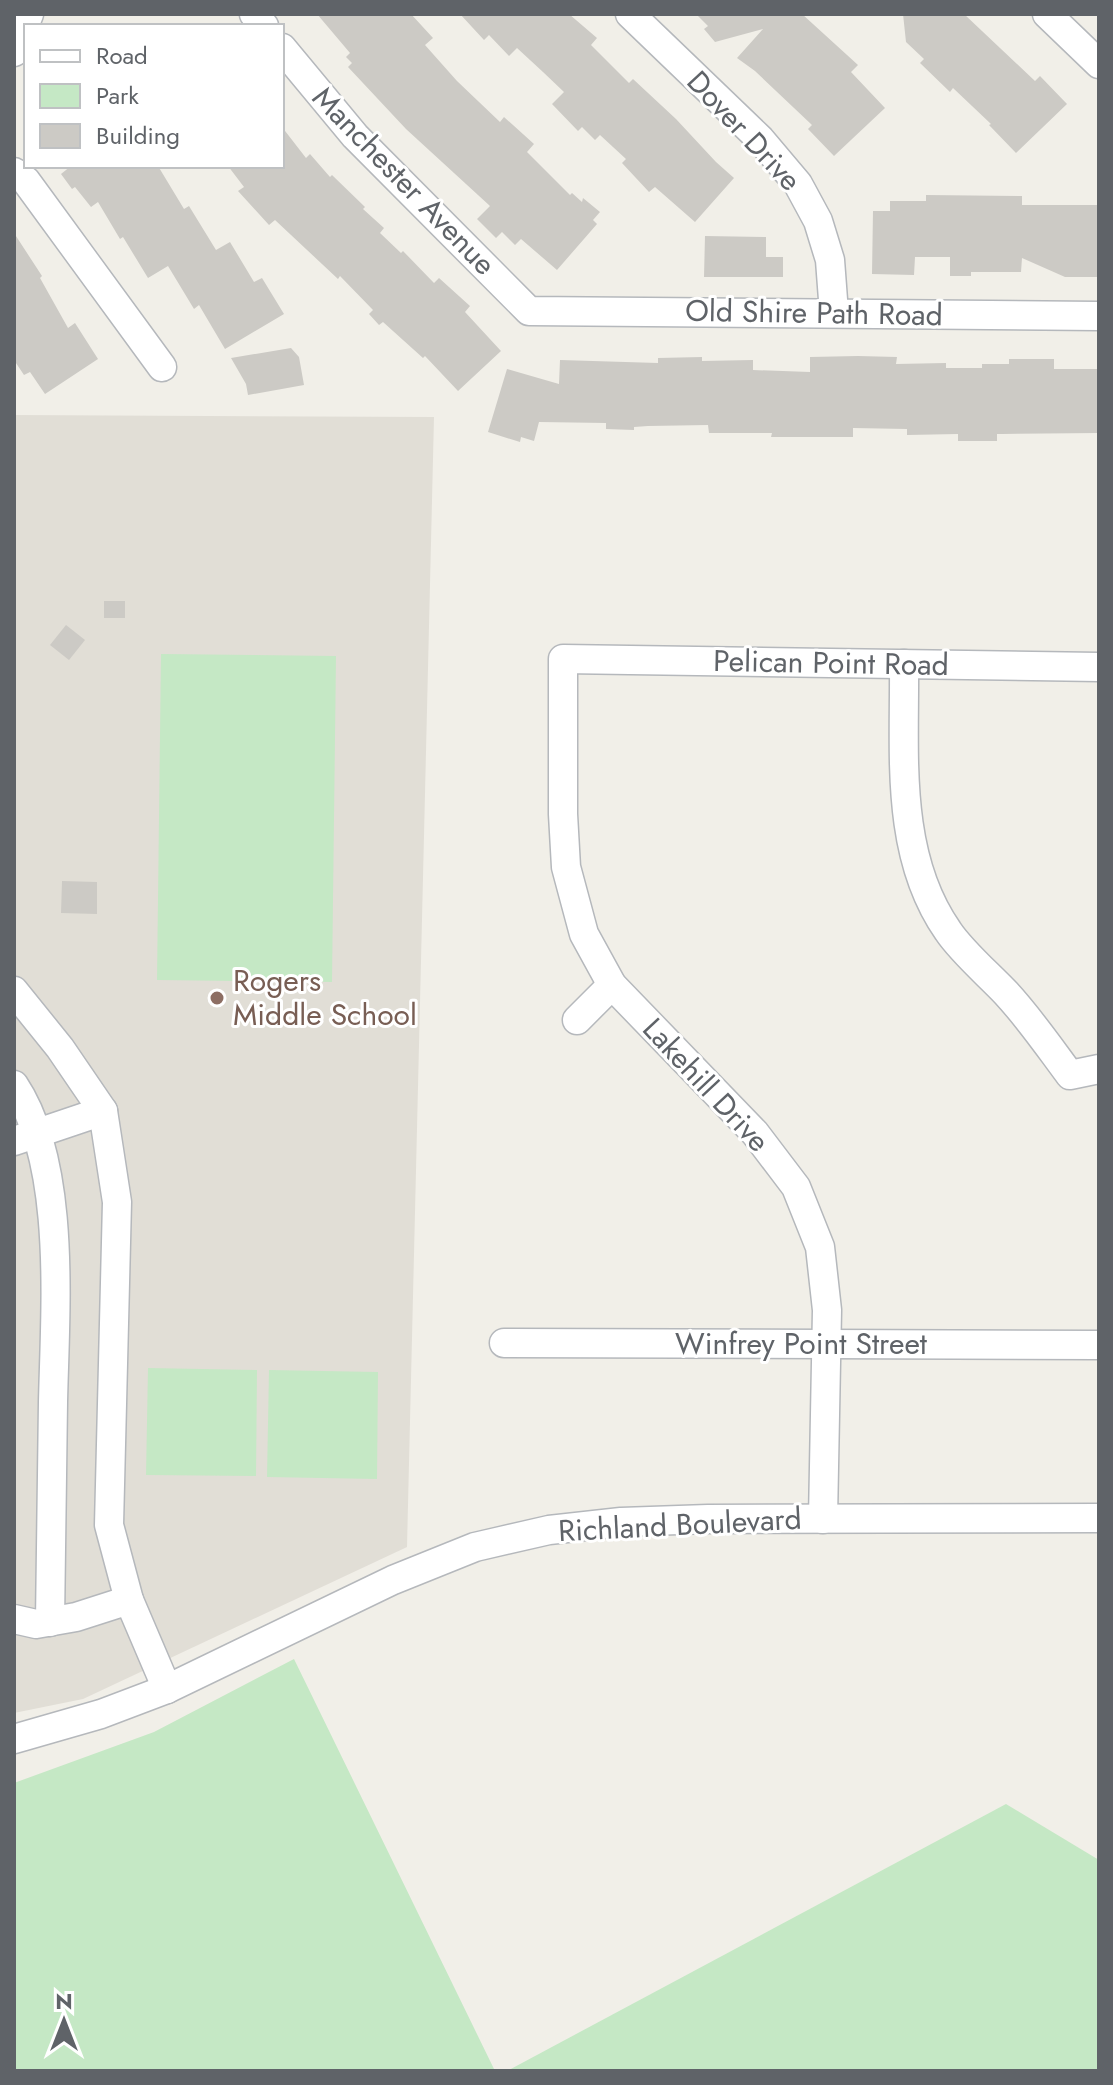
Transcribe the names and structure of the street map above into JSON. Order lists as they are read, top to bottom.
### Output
{
  "streets": {
    "street": [
      "Dover Drive",
      "Manchester Avenue",
      "Old Shire Path Road",
      "Pelican Point Road",
      "Lakehill Drive",
      "Winfrey Point Street",
      "Richland Boulevard"
    ]
  },
  "crossings": [
    ["Dover Drive", "Old Shire Path Road"],
    ["Manchester Avenue", "Old Shire Path Road"],
    ["Pelican Point Road", "Lakehill Drive"],
    ["Lakehill Drive", "Winfrey Point Street"],
    ["Lakehill Drive", "Richland Boulevard"]
  ],
  "places": ["Rogers Middle School"],
  "legend": ["Road", "Park", "Building"],
  "north": "top"
}
